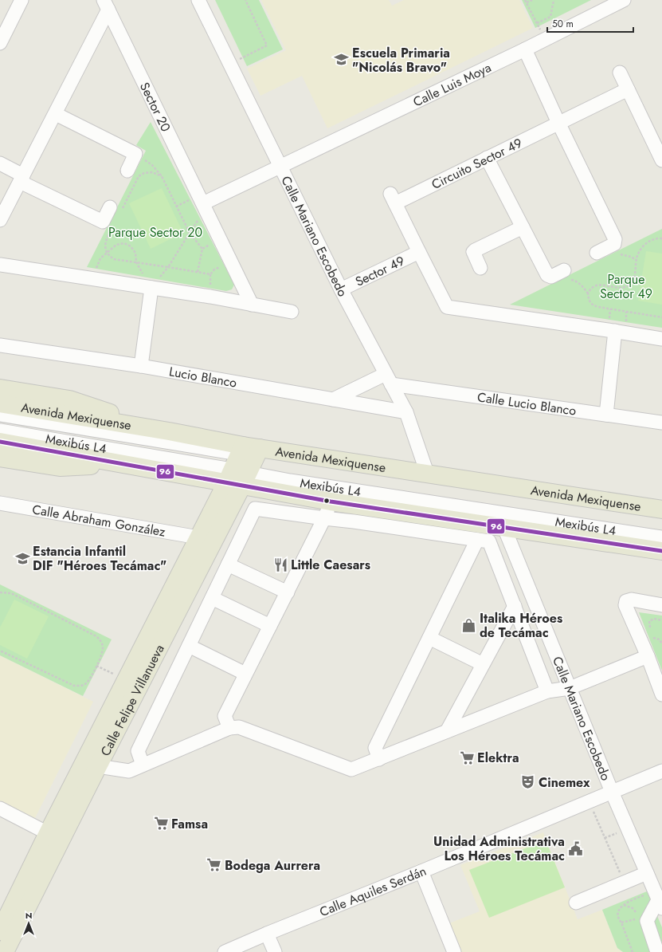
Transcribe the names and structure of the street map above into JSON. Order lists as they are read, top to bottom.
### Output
{
  "streets": {
    "main road": ["Avenida Mexiquense", "Calle Felipe Villanueva"],
    "street": [
      "Calle Luis Moya",
      "Sector 20",
      "Circuito Sector 49",
      "Calle Mariano Escobedo",
      "Sector 49",
      "Lucio Blanco",
      "Calle Lucio Blanco",
      "Mexibús L4",
      "Calle Abraham González",
      "Calle Aquiles Serdán"
    ]
  },
  "crossings": [
    ["Calle Luis Moya", "Calle Mariano Escobedo"],
    ["Circuito Sector 49", "Sector 49"],
    ["Calle Mariano Escobedo", "Sector 49"],
    ["Calle Mariano Escobedo", "Lucio Blanco"],
    ["Calle Mariano Escobedo", "Calle Lucio Blanco"],
    ["Calle Mariano Escobedo", "Avenida Mexiquense"],
    ["Calle Mariano Escobedo", "Calle Aquiles Serdán"],
    ["Avenida Mexiquense", "Mexibús L4"],
    ["Avenida Mexiquense", "Calle Felipe Villanueva"],
    ["Mexibús L4", "Calle Felipe Villanueva"],
    ["Calle Abraham González", "Calle Felipe Villanueva"]
  ],
  "parks": ["Parque Sector 20", "Parque Sector 49"],
  "places": {
    "school or university": ["Escuela Primaria \"Nicolás Bravo\"", "Estancia Infantil DIF \"Héroes Tecámac\""],
    "restaurant": ["Little Caesars"],
    "shop": ["Italika Héroes de Tecámac"],
    "supermarket": ["Elektra", "Famsa", "Bodega Aurrera"],
    "theatre": ["Cinemex"],
    "public building": ["Unidad Administrativa Los Héroes Tecámac"]
  },
  "lines": ["transit line 96"],
  "scale_bar": "50 m",
  "north": "top"
}
